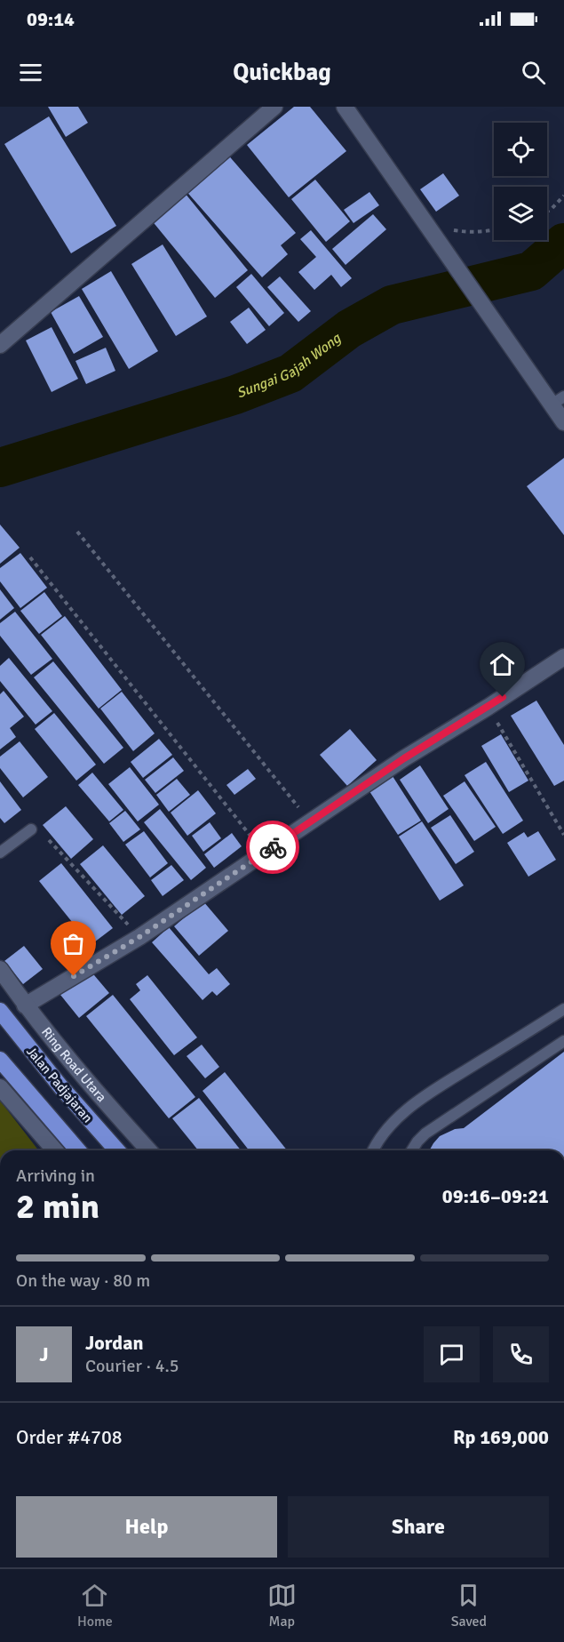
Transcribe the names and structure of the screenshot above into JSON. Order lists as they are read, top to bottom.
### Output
{
  "streets": {
    "highway": ["Jalan Padjajaran"],
    "street": ["Ring Road Utara"]
  },
  "water": ["Sungai Gajah Wong"],
  "page": {
    "status": "09:14",
    "header": "Quickbag",
    "heading": ["2 min", "Arriving in", "09:16–09:21"],
    "panel": [
      "Jordan",
      "Courier · 4.5",
      "Order #4708",
      "Rp 169,000"
    ],
    "bar": "On the way · 80 m",
    "round": "J",
    "buttons": ["Help", "Share"],
    "tabs": ["Home", "Map", "Saved"]
  }
}
